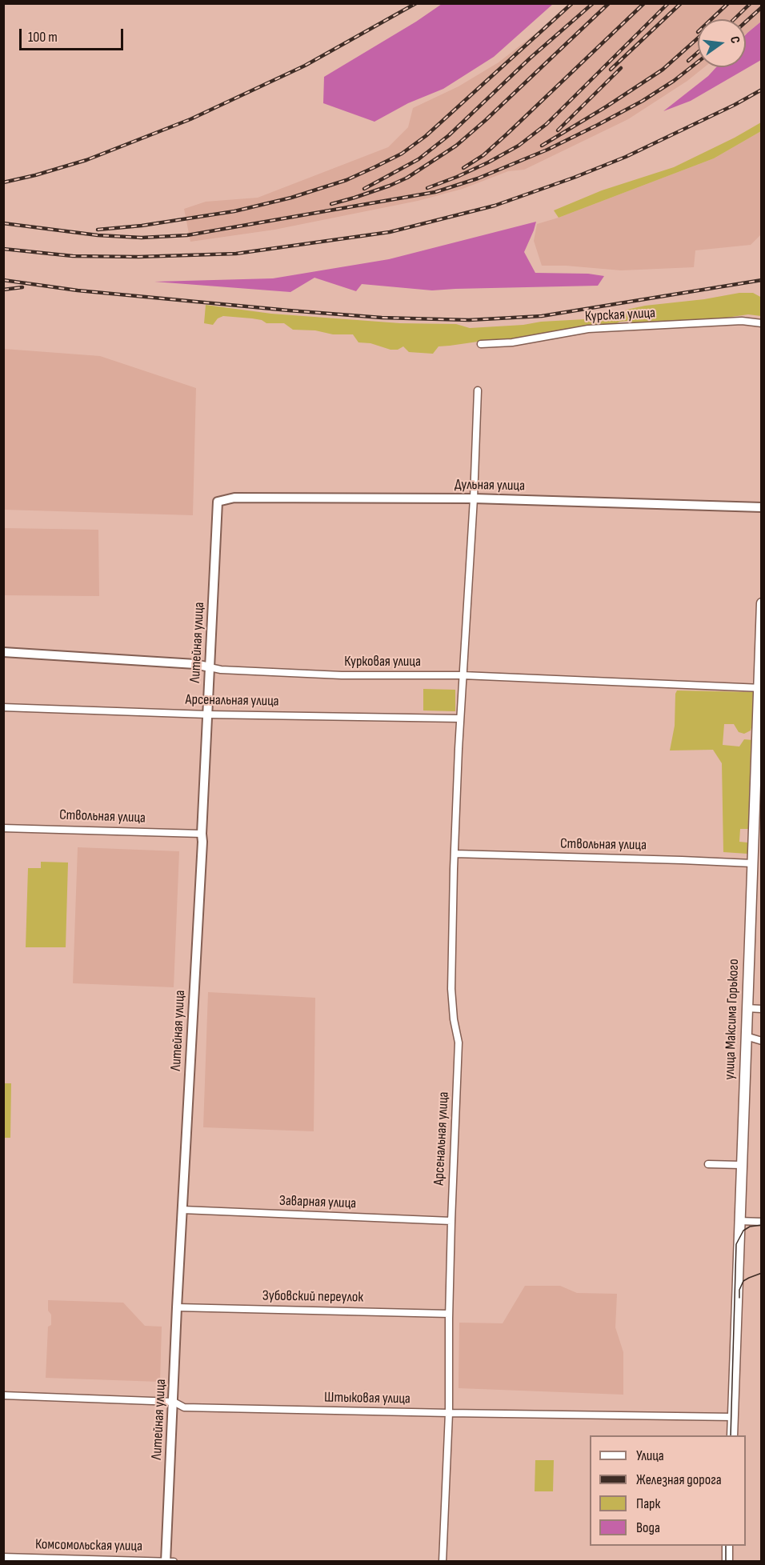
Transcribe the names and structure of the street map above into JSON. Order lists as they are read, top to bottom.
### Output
{
  "streets": {
    "main road": ["улица Максима Горького"],
    "street": [
      "Курская улица",
      "Дульная улица",
      "Литейная улица",
      "Курковая улица",
      "Арсенальная улица",
      "Ствольная улица",
      "Заварная улица",
      "Зубовский переулок",
      "Штыковая улица",
      "Комсомольская улица"
    ]
  },
  "crossings": [
    ["Дульная улица", "Литейная улица"],
    ["Дульная улица", "Арсенальная улица"],
    ["Литейная улица", "Курковая улица"],
    ["Литейная улица", "Арсенальная улица"],
    ["Литейная улица", "Ствольная улица"],
    ["Литейная улица", "Заварная улица"],
    ["Литейная улица", "Зубовский переулок"],
    ["Литейная улица", "Штыковая улица"],
    ["Литейная улица", "Комсомольская улица"],
    ["Курковая улица", "Арсенальная улица"],
    ["Курковая улица", "улица Максима Горького"],
    ["Арсенальная улица", "Ствольная улица"],
    ["Арсенальная улица", "Заварная улица"],
    ["Арсенальная улица", "Зубовский переулок"],
    ["Арсенальная улица", "Штыковая улица"],
    ["Ствольная улица", "улица Максима Горького"],
    ["улица Максима Горького", "Штыковая улица"]
  ],
  "legend": [
    "Улица",
    "Железная дорога",
    "Парк",
    "Вода"
  ],
  "scale_bar": "100 m",
  "north": "right"
}
